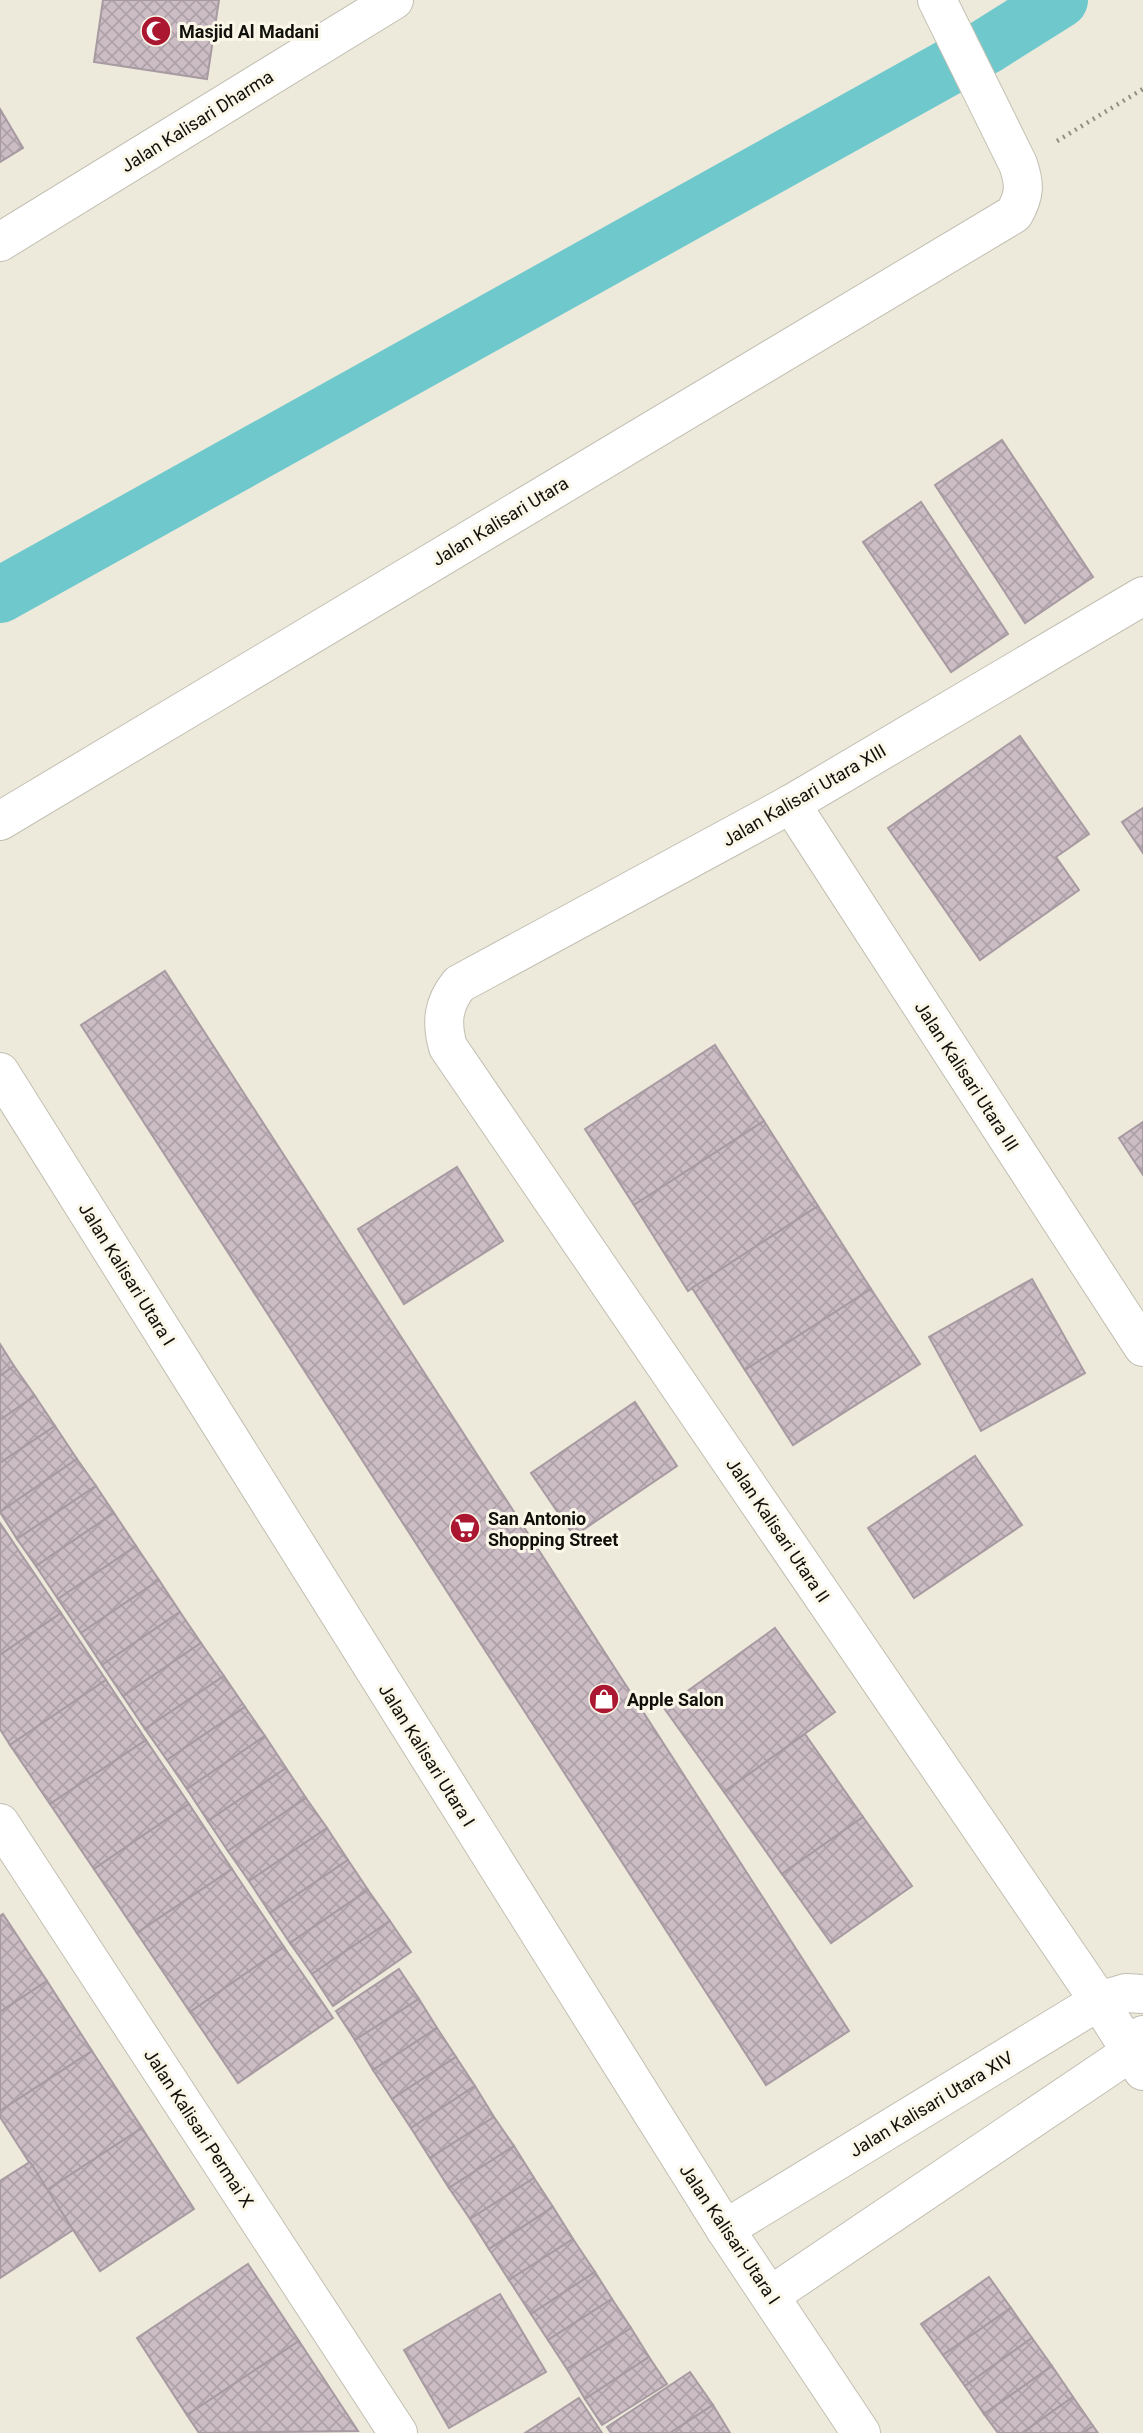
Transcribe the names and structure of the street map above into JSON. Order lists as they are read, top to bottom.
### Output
{
  "streets": {
    "street": [
      "Jalan Kalisari Dharma",
      "Jalan Kalisari Utara",
      "Jalan Kalisari Utara XIII",
      "Jalan Kalisari Utara III",
      "Jalan Kalisari Utara I",
      "Jalan Kalisari Utara II",
      "Jalan Kalisari Utara XIV",
      "Jalan Kalisari Permai X"
    ]
  },
  "crossings": [
    ["Jalan Kalisari Utara XIII", "Jalan Kalisari Utara III"],
    ["Jalan Kalisari Utara XIII", "Jalan Kalisari Utara II"],
    ["Jalan Kalisari Utara I", "Jalan Kalisari Utara XIV"],
    ["Jalan Kalisari Utara II", "Jalan Kalisari Utara XIV"]
  ],
  "places": {
    "mosque": ["Masjid Al Madani"],
    "supermarket": ["San Antonio Shopping Street"],
    "shop": ["Apple Salon"]
  }
}
